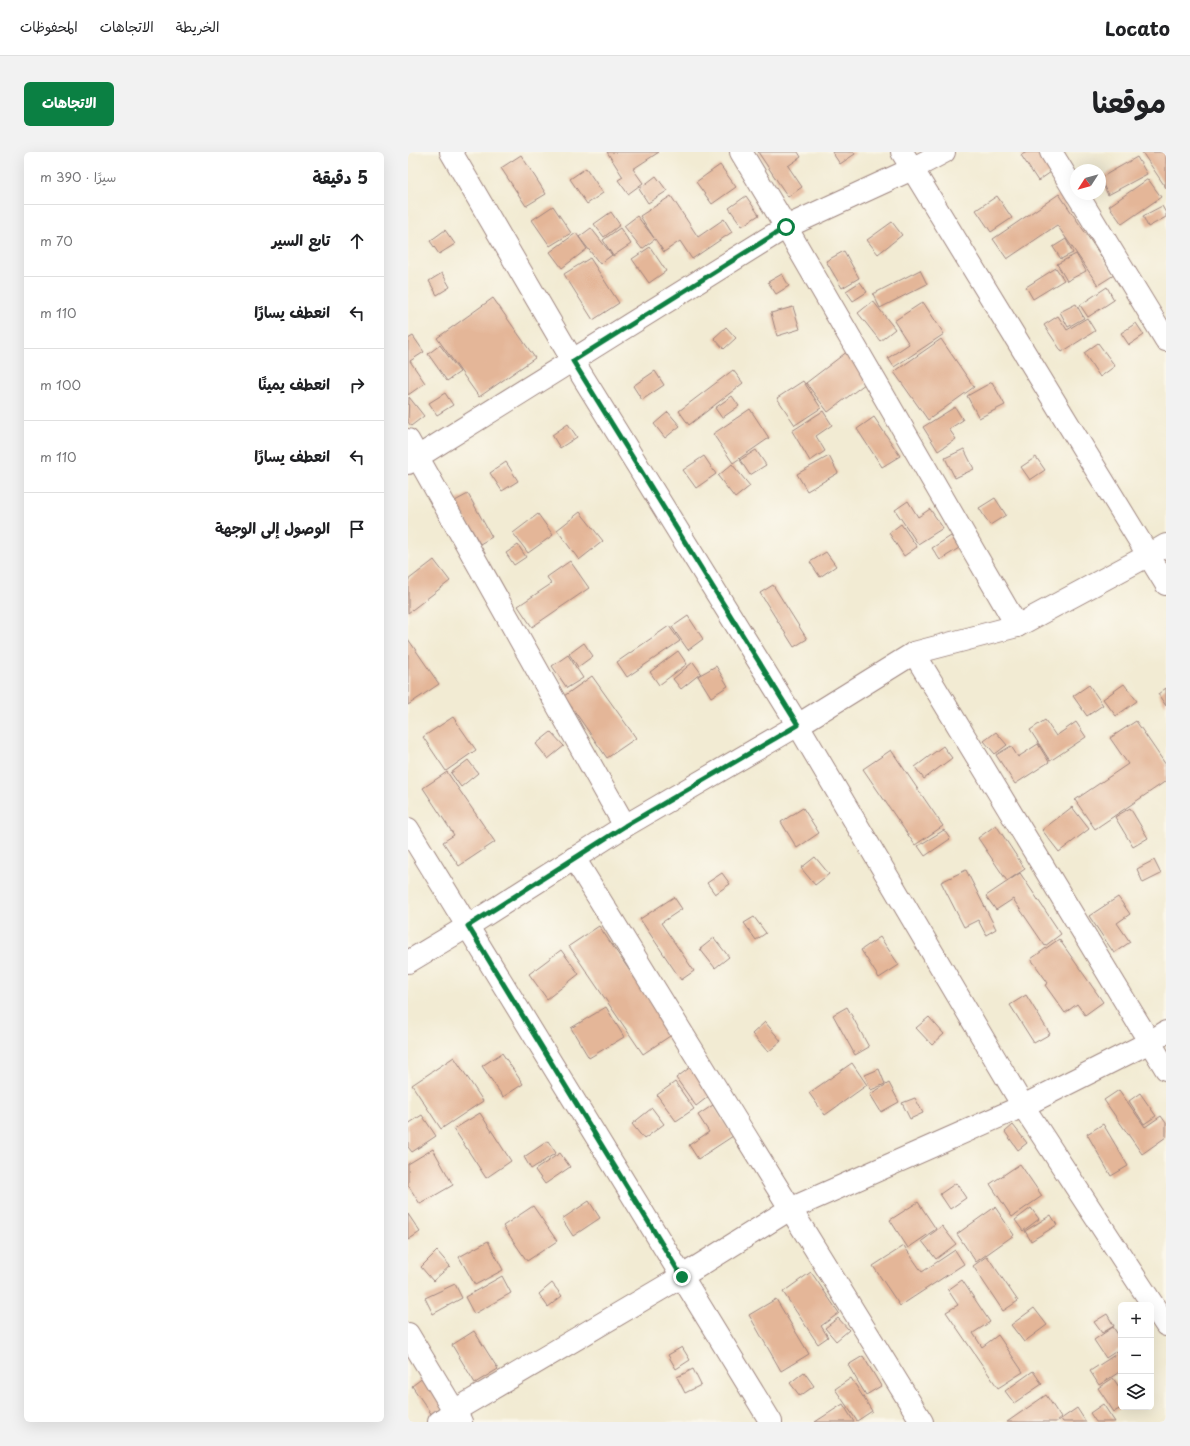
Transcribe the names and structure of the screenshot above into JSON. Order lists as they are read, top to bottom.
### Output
{
  "north": "bottom left",
  "page": {
    "header": "Locato",
    "nav": ["الخريطة", "الاتجاهات", "المحفوظات"],
    "title": "موقعنا",
    "buttons": "الاتجاهات",
    "heading": ["5 دقيقة", "سيرًا · 390 m"],
    "list": [
      ["تابع السير", "70 m"],
      ["انعطف يسارًا", "110 m"],
      ["انعطف يمينًا", "100 m"],
      ["انعطف يسارًا", "110 m"],
      "الوصول إلى الوجهة"
    ],
    "map_buttons": ["+", "−"]
  }
}
